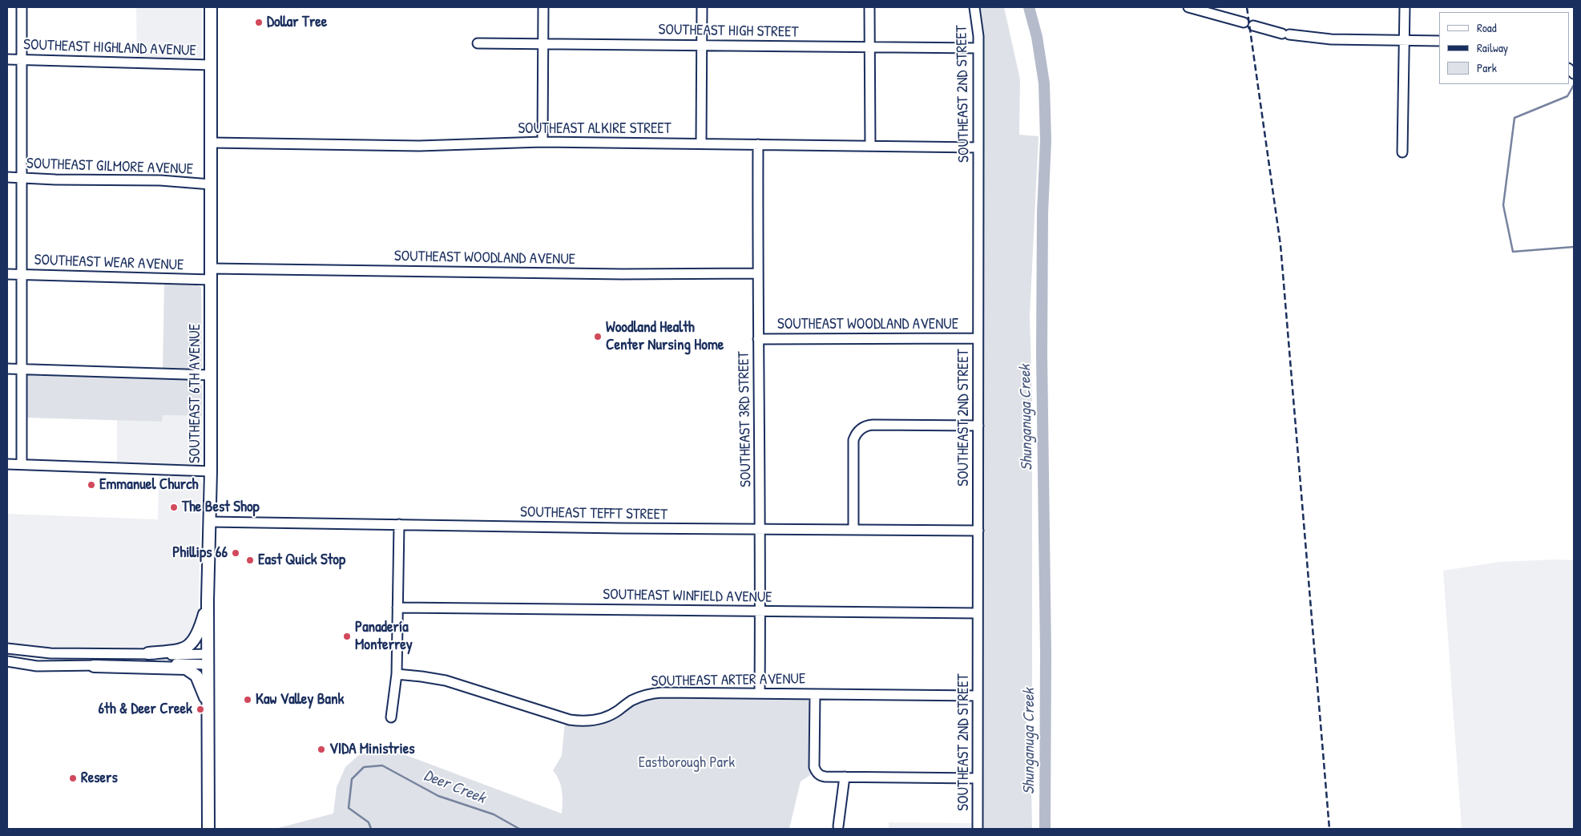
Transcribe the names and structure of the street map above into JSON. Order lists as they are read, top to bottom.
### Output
{
  "streets": {
    "main road": ["SOUTHEAST 6TH AVENUE"],
    "street": [
      "SOUTHEAST HIGH STREET",
      "SOUTHEAST HIGHLAND AVENUE",
      "SOUTHEAST 2ND STREET",
      "SOUTHEAST ALKIRE STREET",
      "SOUTHEAST GILMORE AVENUE",
      "SOUTHEAST WOODLAND AVENUE",
      "SOUTHEAST WEAR AVENUE",
      "SOUTHEAST 3RD STREET",
      "SOUTHEAST TEFFT STREET",
      "SOUTHEAST WINFIELD AVENUE",
      "SOUTHEAST ARTER AVENUE"
    ]
  },
  "crossings": [
    ["SOUTHEAST HIGH STREET", "SOUTHEAST 2ND STREET"],
    ["SOUTHEAST HIGHLAND AVENUE", "SOUTHEAST 6TH AVENUE"],
    ["SOUTHEAST 2ND STREET", "SOUTHEAST ALKIRE STREET"],
    ["SOUTHEAST 2ND STREET", "SOUTHEAST WOODLAND AVENUE"],
    ["SOUTHEAST 2ND STREET", "SOUTHEAST TEFFT STREET"],
    ["SOUTHEAST 2ND STREET", "SOUTHEAST WINFIELD AVENUE"],
    ["SOUTHEAST 2ND STREET", "SOUTHEAST ARTER AVENUE"],
    ["SOUTHEAST ALKIRE STREET", "SOUTHEAST 6TH AVENUE"],
    ["SOUTHEAST ALKIRE STREET", "SOUTHEAST 3RD STREET"],
    ["SOUTHEAST GILMORE AVENUE", "SOUTHEAST 6TH AVENUE"],
    ["SOUTHEAST WOODLAND AVENUE", "SOUTHEAST WEAR AVENUE"],
    ["SOUTHEAST WOODLAND AVENUE", "SOUTHEAST 6TH AVENUE"],
    ["SOUTHEAST WOODLAND AVENUE", "SOUTHEAST 3RD STREET"],
    ["SOUTHEAST WEAR AVENUE", "SOUTHEAST 6TH AVENUE"],
    ["SOUTHEAST 6TH AVENUE", "SOUTHEAST TEFFT STREET"],
    ["SOUTHEAST 3RD STREET", "SOUTHEAST TEFFT STREET"],
    ["SOUTHEAST 3RD STREET", "SOUTHEAST WINFIELD AVENUE"],
    ["SOUTHEAST 3RD STREET", "SOUTHEAST ARTER AVENUE"]
  ],
  "water": ["Shunganuga Creek", "Deer Creek"],
  "parks": ["Eastborough Park"],
  "places": [
    "Dollar Tree",
    "Woodland Health Center Nursing Home",
    "Emmanuel Church",
    "The Best Shop",
    "Phillips 66",
    "East Quick Stop",
    "Panadería Monterrey",
    "Kaw Valley Bank",
    "6th & Deer Creek",
    "VIDA Ministries",
    "Resers"
  ],
  "legend": ["Road", "Railway", "Park"]
}
